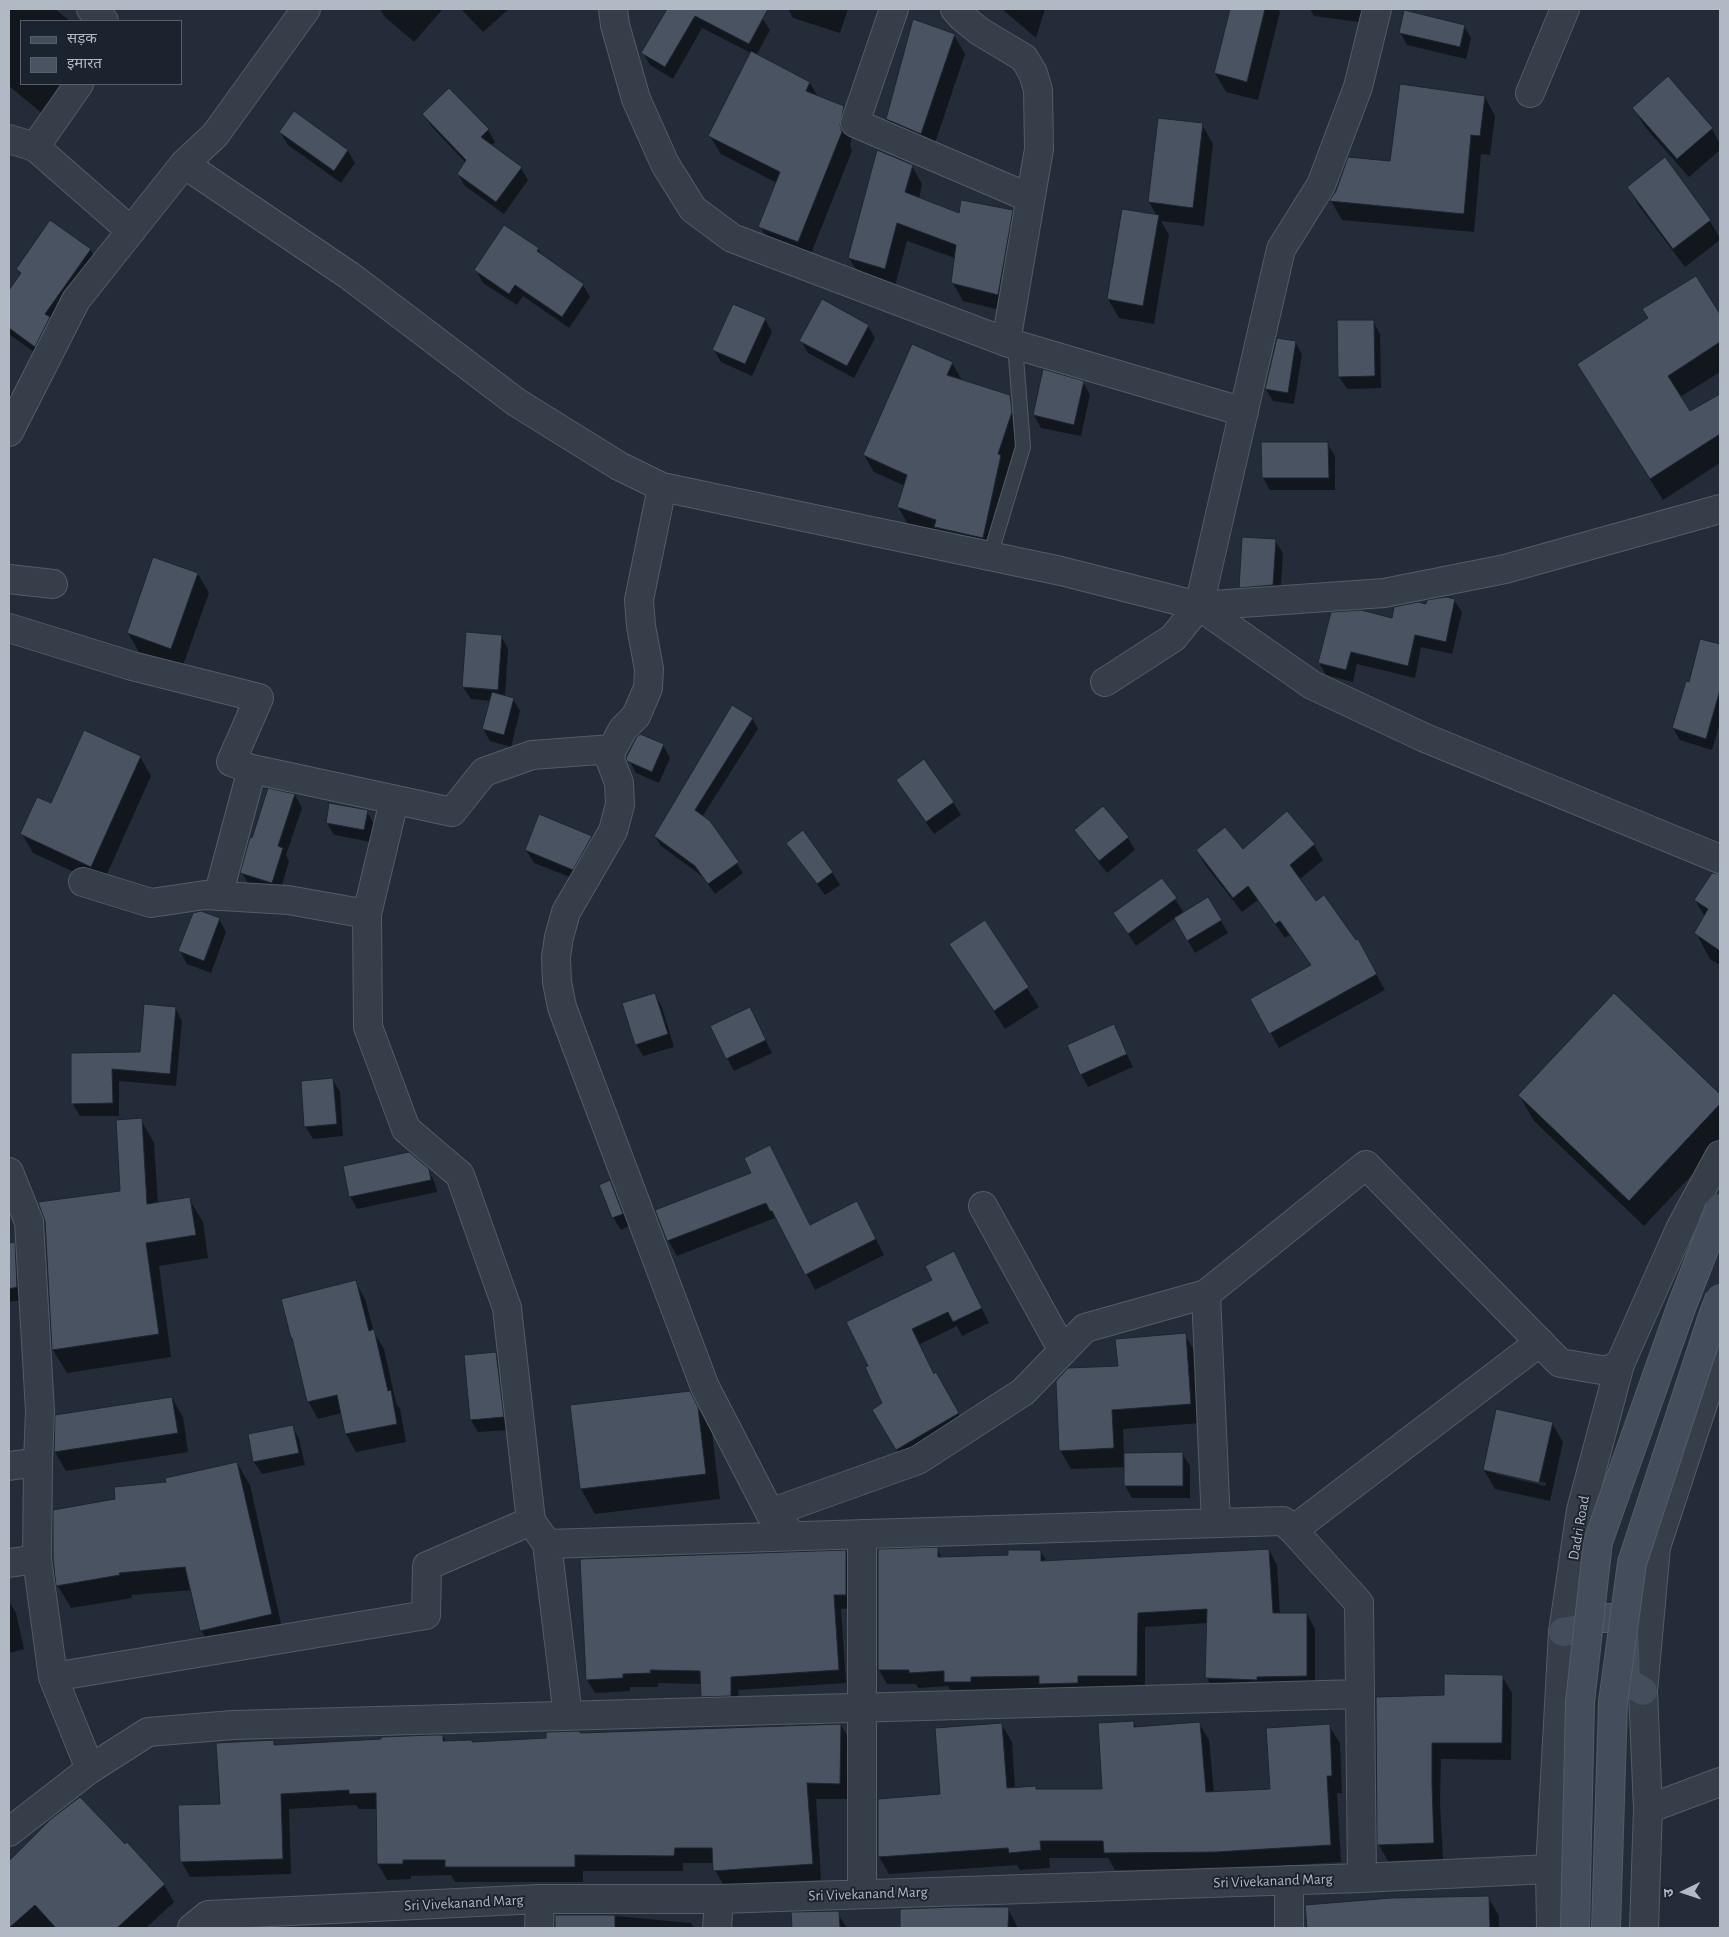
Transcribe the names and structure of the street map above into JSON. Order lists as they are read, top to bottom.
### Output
{
  "streets": {
    "street": ["Dadri Road", "Sri Vivekanand Marg"]
  },
  "crossings": [
    ["Dadri Road", "Sri Vivekanand Marg"]
  ],
  "legend": ["सड़क", "इमारत"],
  "north": "left"
}
